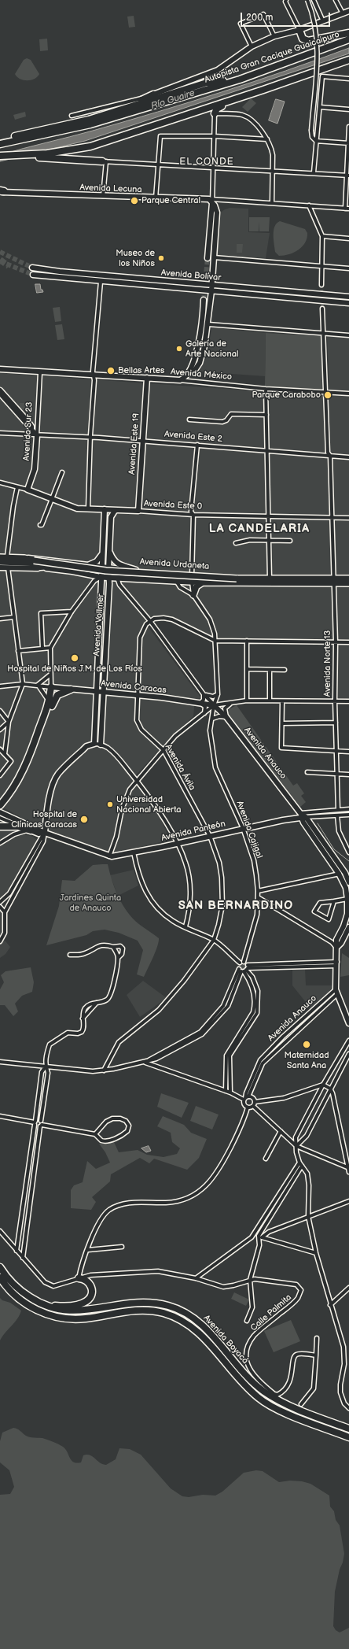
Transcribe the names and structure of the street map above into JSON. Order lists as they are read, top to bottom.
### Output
{
  "streets": {
    "highway": ["Autopista Gran Cacique Guaicaipuro", "Avenida Boyacá"],
    "main road": [
      "Avenida Lecuna",
      "Avenida Bolívar",
      "Avenida México",
      "Avenida Sur 23",
      "Avenida Este 19",
      "Avenida Este 0",
      "Avenida Urdaneta",
      "Avenida Vollmer",
      "Avenida Caracas",
      "Avenida Anauco",
      "Avenida Panteón"
    ],
    "street": [
      "Avenida Este 2",
      "Avenida Norte 13",
      "Avenida Ávila",
      "Avenida Cajigal",
      "Calle Palmita"
    ]
  },
  "crossings": [
    ["Avenida México", "Avenida Sur 23"],
    ["Avenida México", "Avenida Este 19"],
    ["Avenida México", "Avenida Norte 13"],
    ["Avenida Sur 23", "Avenida Este 2"],
    ["Avenida Sur 23", "Avenida Este 0"],
    ["Avenida Este 2", "Avenida Este 19"],
    ["Avenida Este 2", "Avenida Norte 13"],
    ["Avenida Este 19", "Avenida Este 0"],
    ["Avenida Este 0", "Avenida Vollmer"],
    ["Avenida Este 0", "Avenida Norte 13"],
    ["Avenida Urdaneta", "Avenida Vollmer"],
    ["Avenida Urdaneta", "Avenida Norte 13"],
    ["Avenida Vollmer", "Avenida Caracas"],
    ["Avenida Norte 13", "Avenida Panteón"],
    ["Avenida Caracas", "Avenida Anauco"],
    ["Avenida Caracas", "Avenida Ávila"],
    ["Avenida Caracas", "Avenida Cajigal"],
    ["Avenida Anauco", "Avenida Cajigal"],
    ["Avenida Anauco", "Avenida Panteón"],
    ["Avenida Ávila", "Avenida Panteón"],
    ["Avenida Cajigal", "Avenida Panteón"]
  ],
  "districts": ["EL CONDE", "LA CANDELARIA", "SAN BERNARDINO"],
  "water": ["Río Guaire"],
  "parks": ["Jardines Quinta de Anauco"],
  "places": [
    "Parque Central",
    "Museo de los Niños",
    "Galería de Arte Nacional",
    "Bellas Artes",
    "Parque Carabobo",
    "Hospital de Niños J.M. de Los Ríos",
    "Universidad Nacional Abierta",
    "Hospital de Clínicas Caracas",
    "Maternidad Santa Ana"
  ],
  "scale_bar": "200 m"
}
